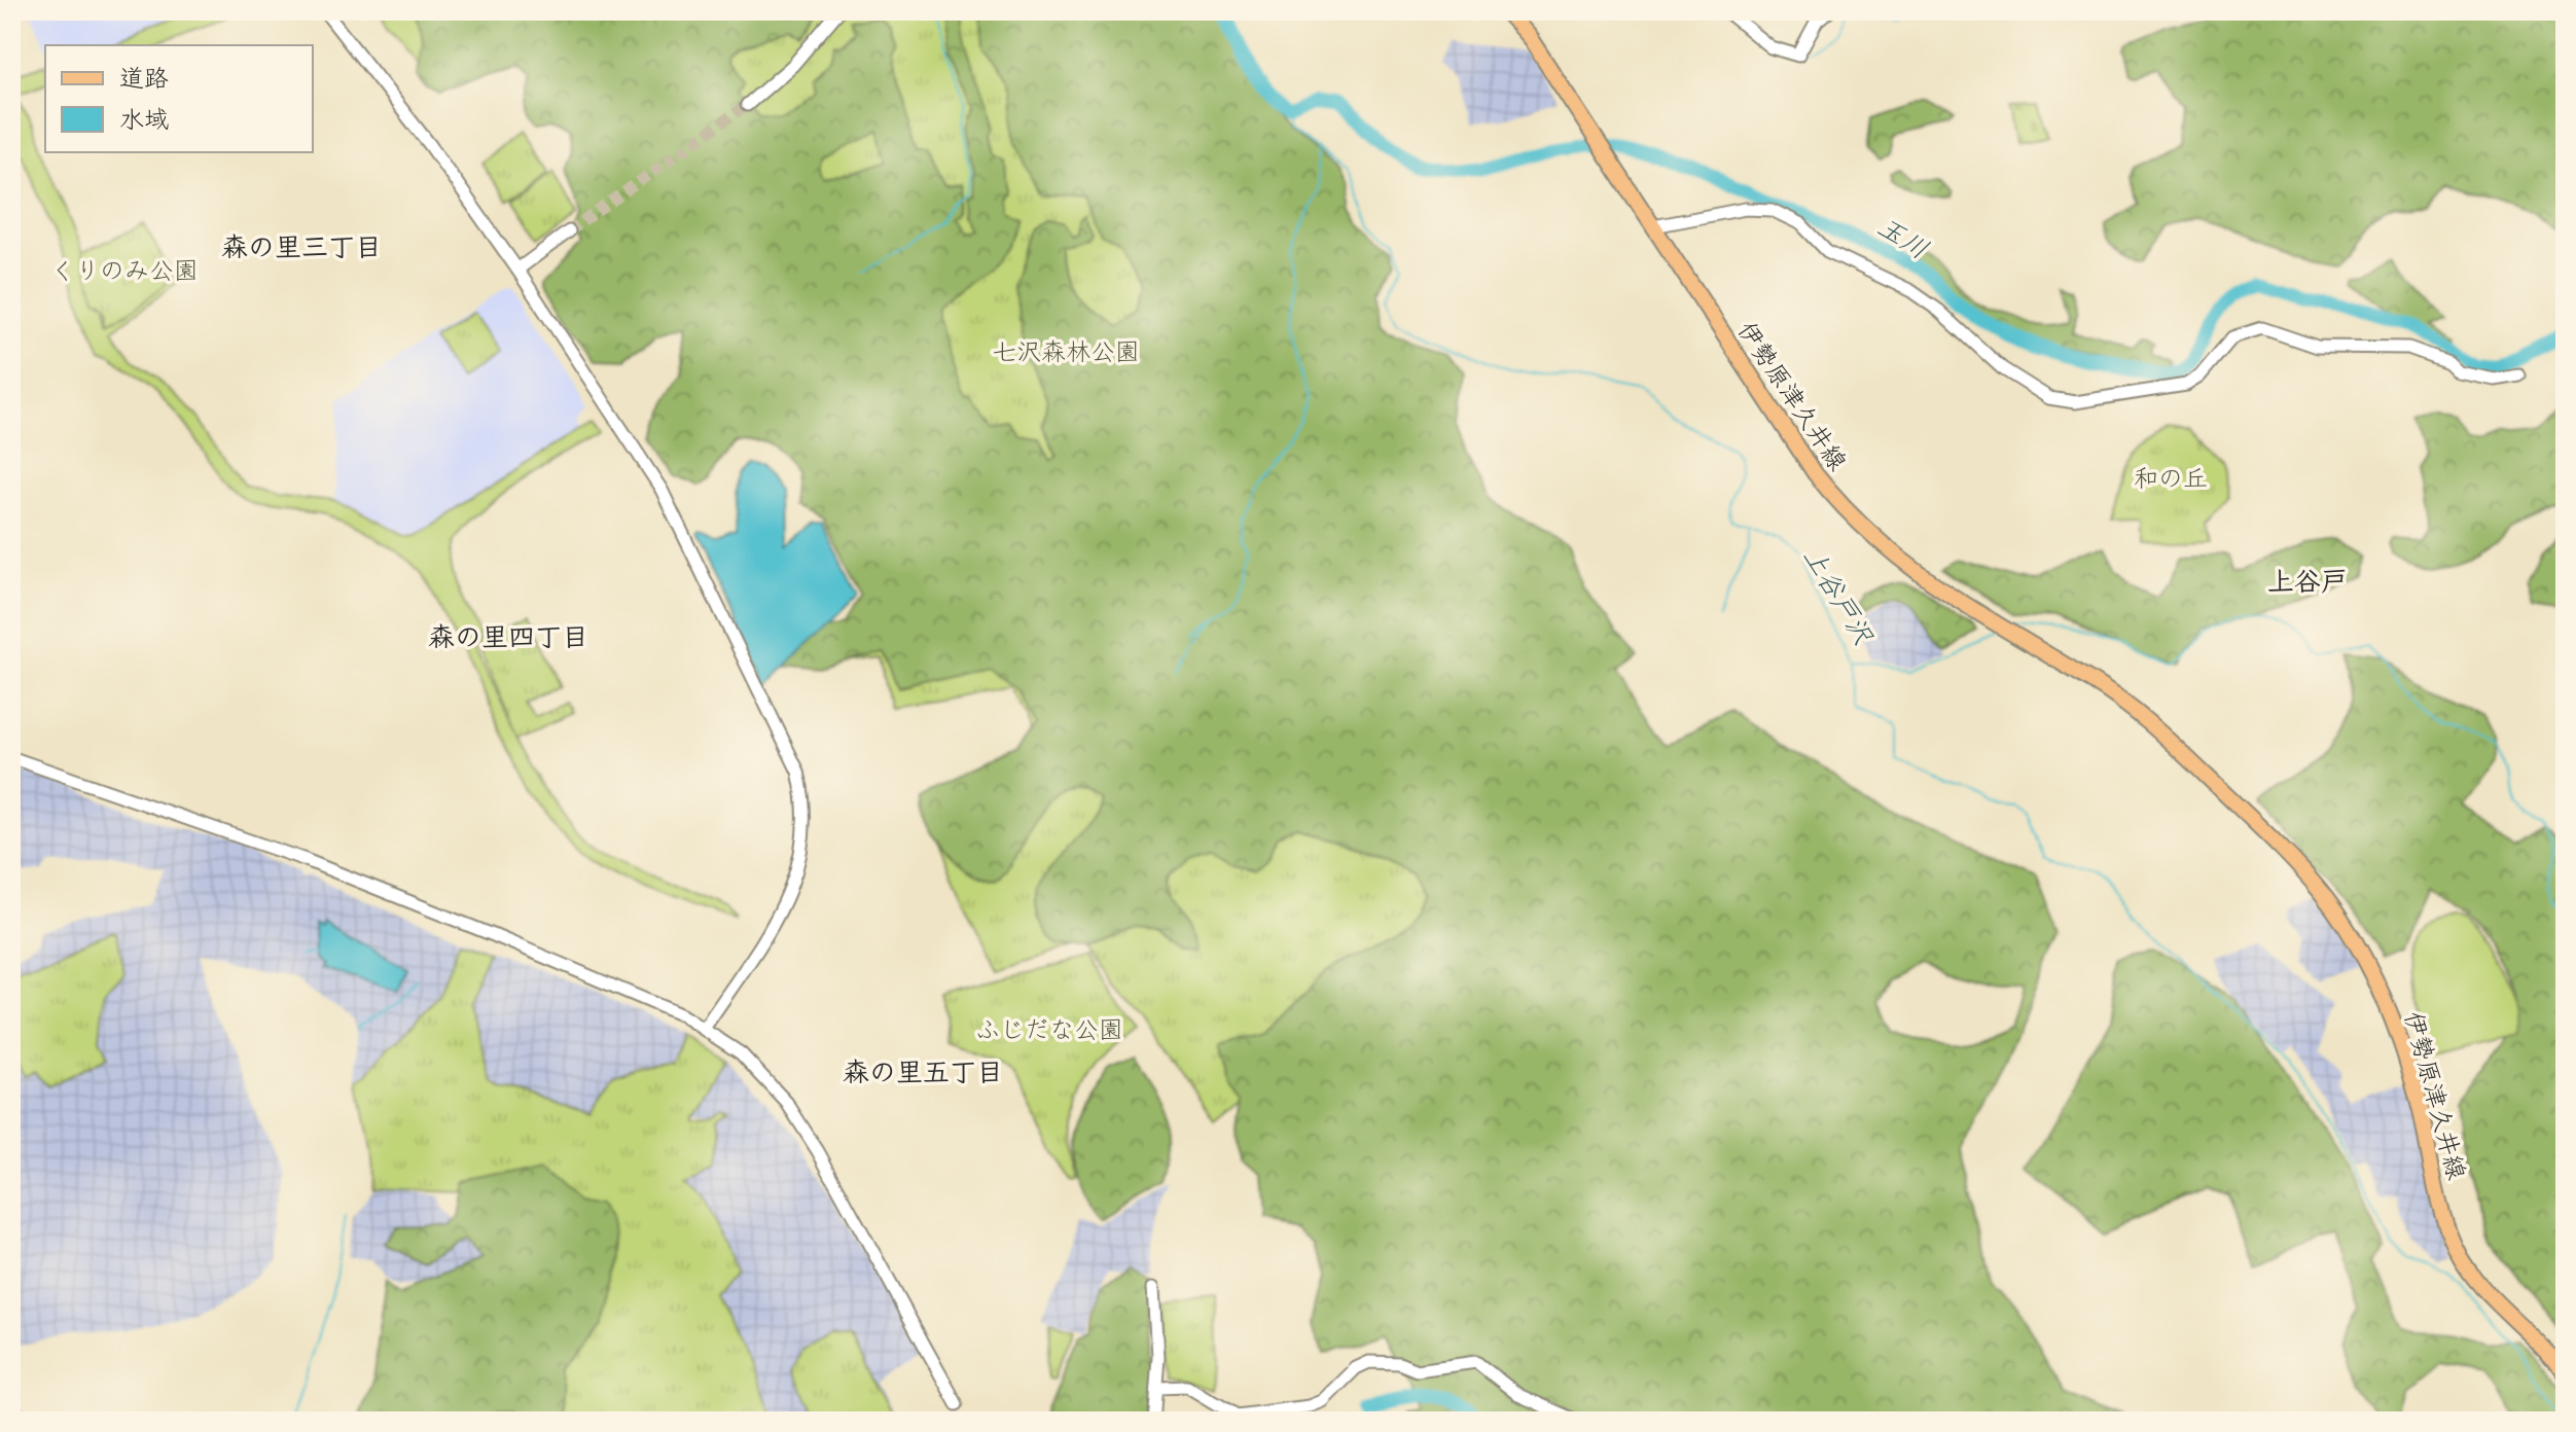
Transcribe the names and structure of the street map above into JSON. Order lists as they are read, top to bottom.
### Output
{
  "streets": {
    "main road": ["伊勢原津久井線"]
  },
  "districts": [
    "森の里三丁目",
    "上谷戸",
    "森の里四丁目",
    "森の里五丁目"
  ],
  "water": ["玉川", "上谷戸沢"],
  "parks": [
    "くりのみ公園",
    "七沢森林公園",
    "和の丘",
    "ふじだな公園"
  ],
  "legend": ["道路", "水域"]
}
